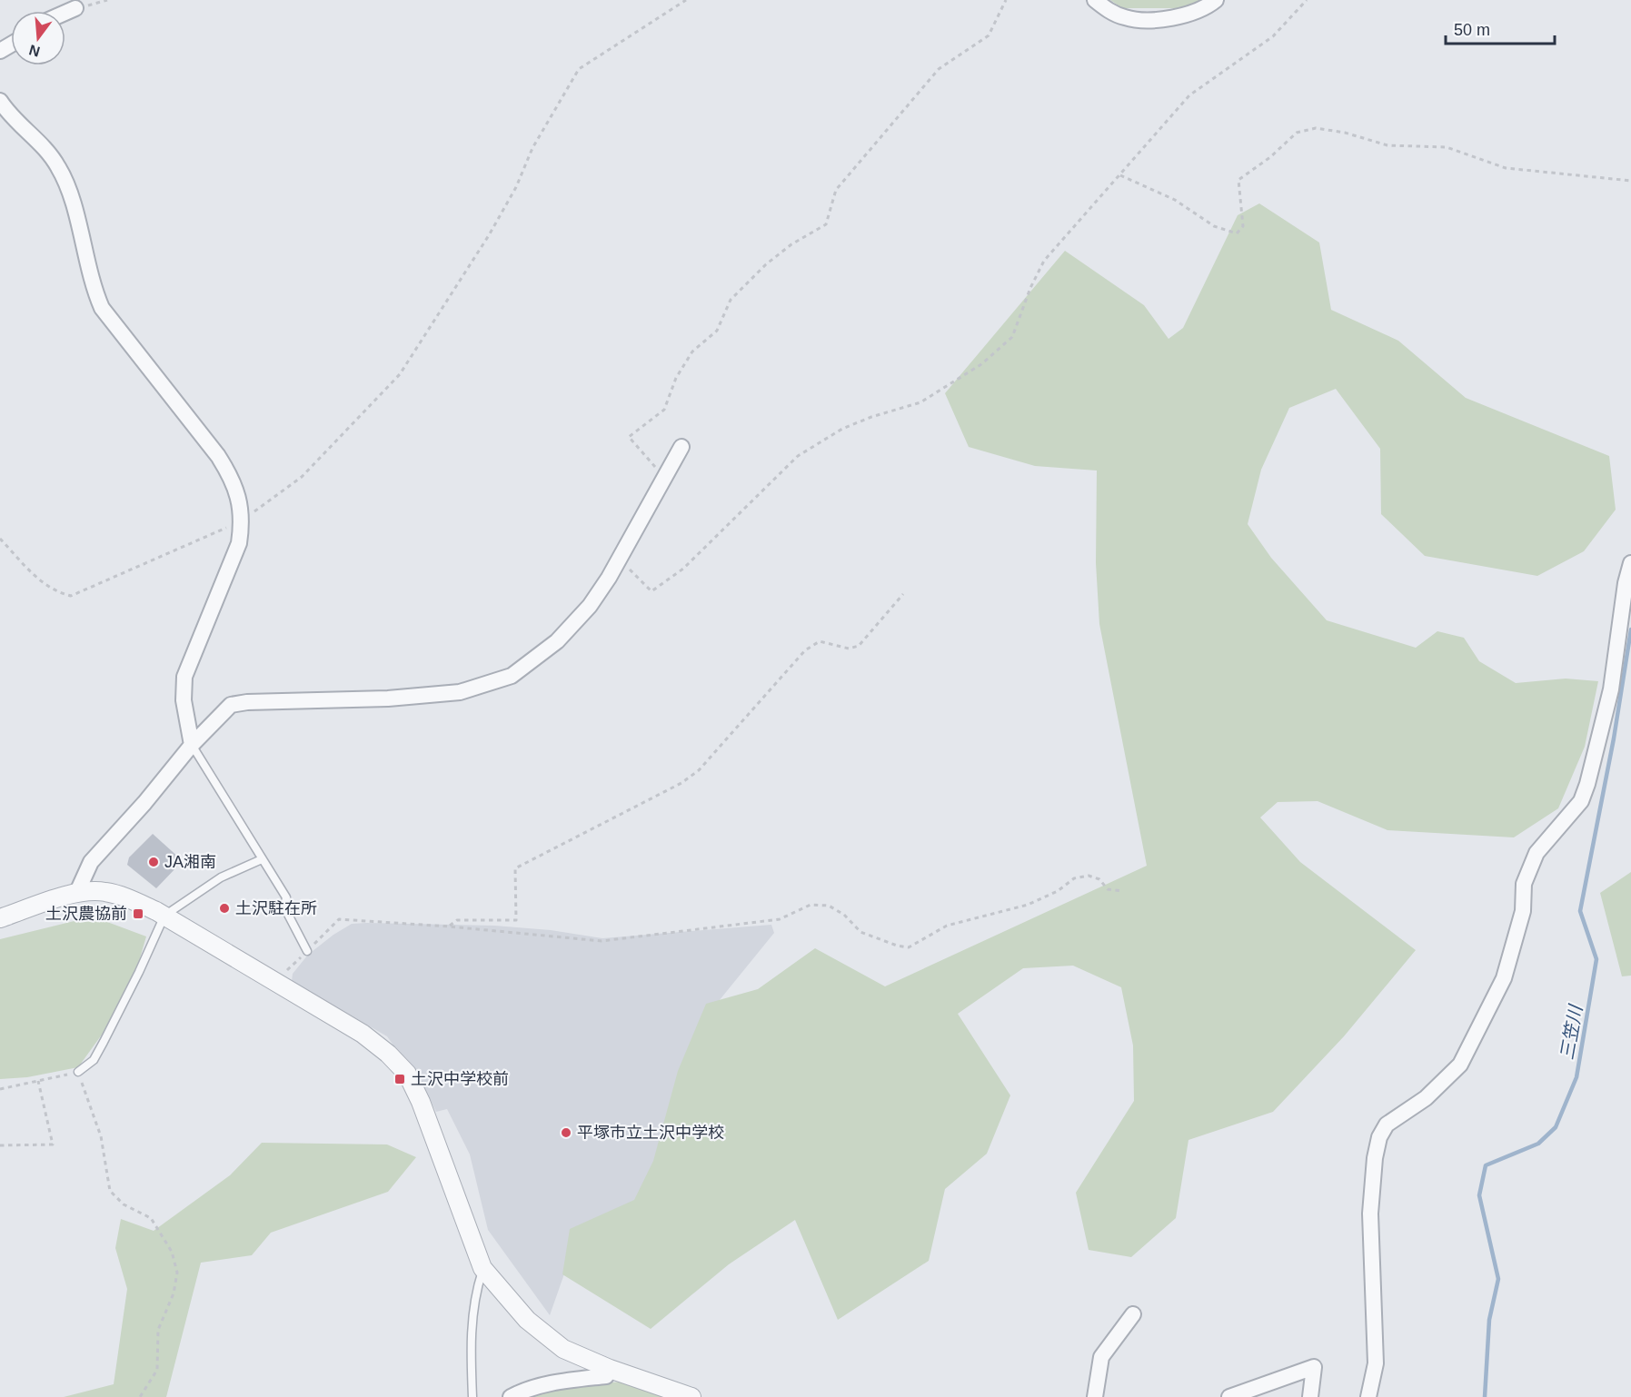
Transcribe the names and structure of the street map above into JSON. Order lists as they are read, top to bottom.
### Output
{
  "water": ["三笠川"],
  "places": {
    "other": ["JA湘南", "土沢駐在所", "平塚市立土沢中学校"],
    "transit": ["土沢農協前", "土沢中学校前"]
  },
  "scale_bar": "50 m",
  "north": "bottom"
}
